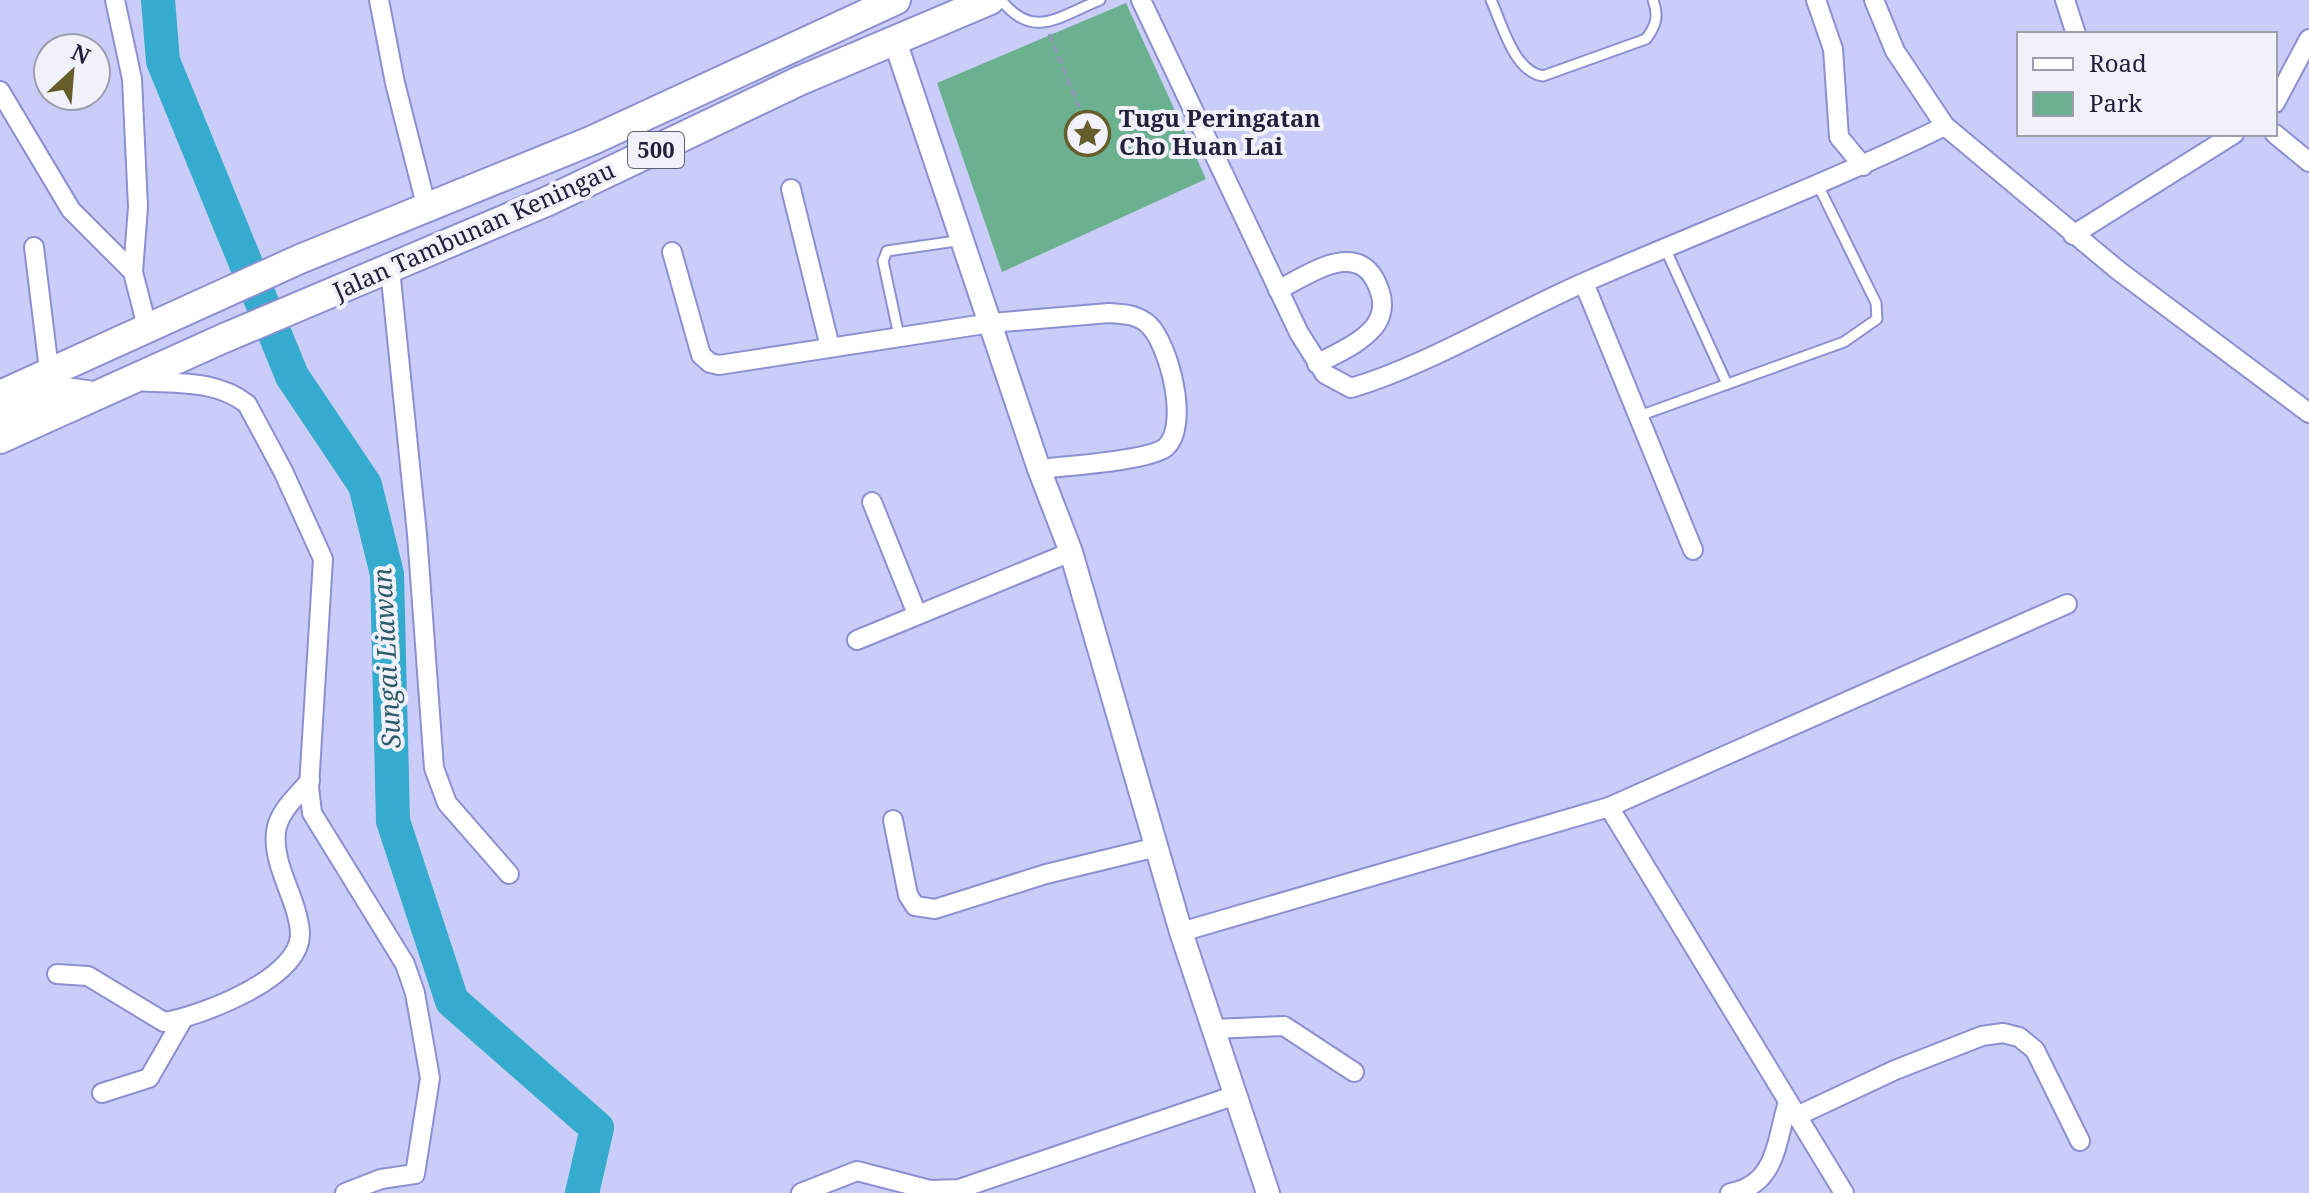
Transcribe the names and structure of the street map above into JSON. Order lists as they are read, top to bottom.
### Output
{
  "streets": {
    "main road": ["500", "Jalan Tambunan Keningau"]
  },
  "water": ["Sungai Liawan"],
  "places": {
    "place": ["Tugu Peringatan Cho Huan Lai"]
  },
  "legend": ["Road", "Park"],
  "north": "top right"
}
